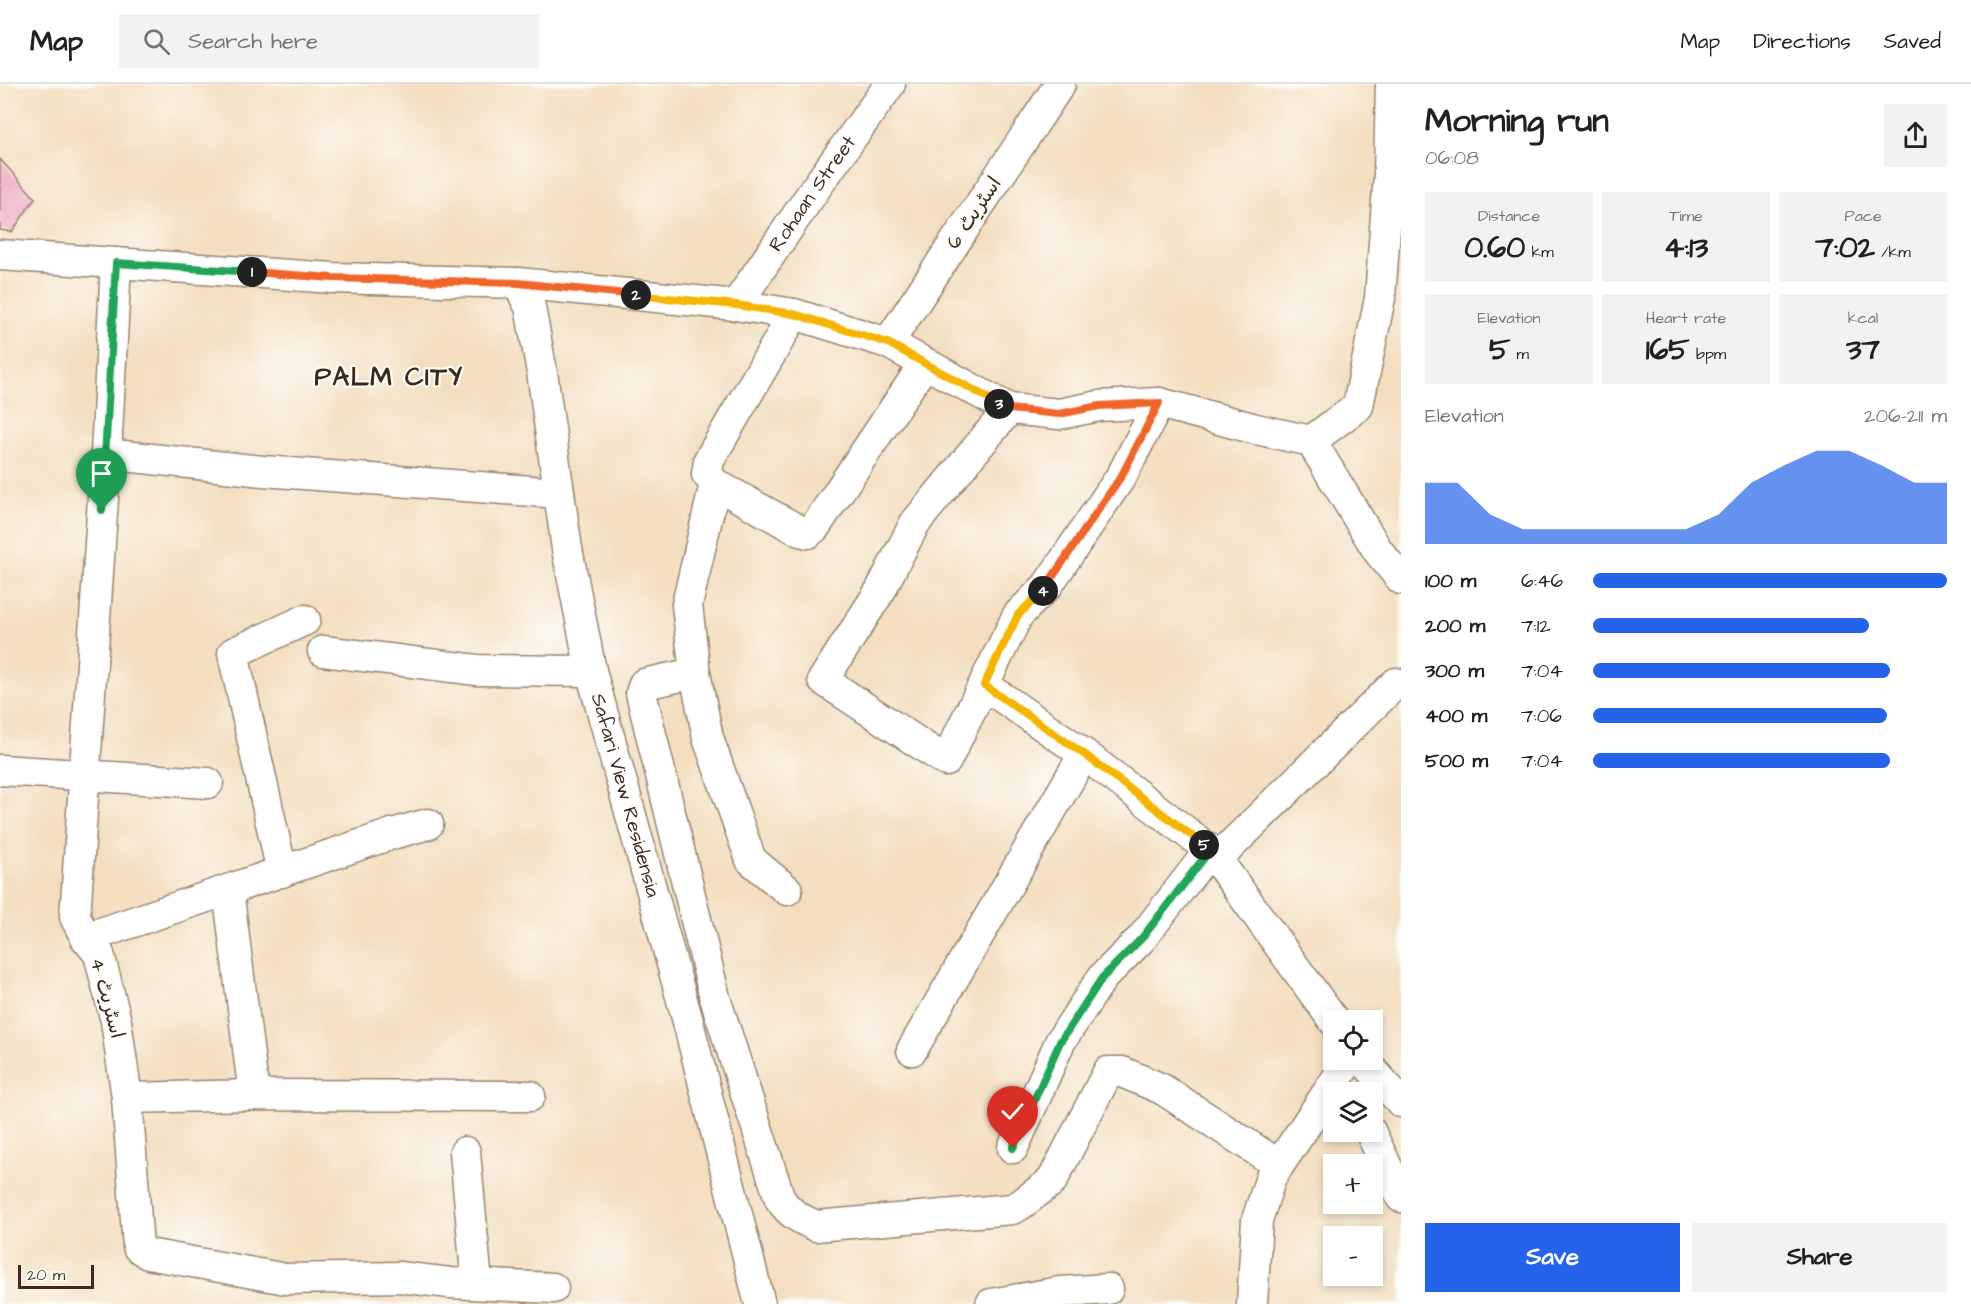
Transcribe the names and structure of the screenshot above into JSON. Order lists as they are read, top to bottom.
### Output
{
  "streets": {
    "street": [
      "Rohaan Street",
      "اسٹریٹ 6",
      "Safari View Residensia",
      "اسٹریٹ 4"
    ]
  },
  "districts": ["PALM CITY"],
  "scale_bar": "20 m",
  "page": {
    "header": "Map",
    "search": "Search here",
    "nav": ["Map", "Directions", "Saved"],
    "heading": ["Morning run", "06:08"],
    "stats": [
      ["Distance", "0.60 km"],
      ["Time", "4:13"],
      ["Pace", "7:02 /km"],
      ["Elevation", "5 m"],
      ["Heart rate", "165 bpm"],
      ["kcal", "37"]
    ],
    "pins": [
      "1",
      "2",
      "3",
      "4",
      "5"
    ],
    "chart": ["Elevation", "206–211 m"],
    "list": [
      {
        "name": "100 m",
        "note": "6:46"
      },
      {
        "name": "200 m",
        "note": "7:12"
      },
      {
        "name": "300 m",
        "note": "7:04"
      },
      {
        "name": "400 m",
        "note": "7:06"
      },
      {
        "name": "500 m",
        "note": "7:04"
      }
    ],
    "map_buttons": ["+", "−"],
    "buttons": ["Save", "Share"],
    "scale": "20 m"
  }
}
